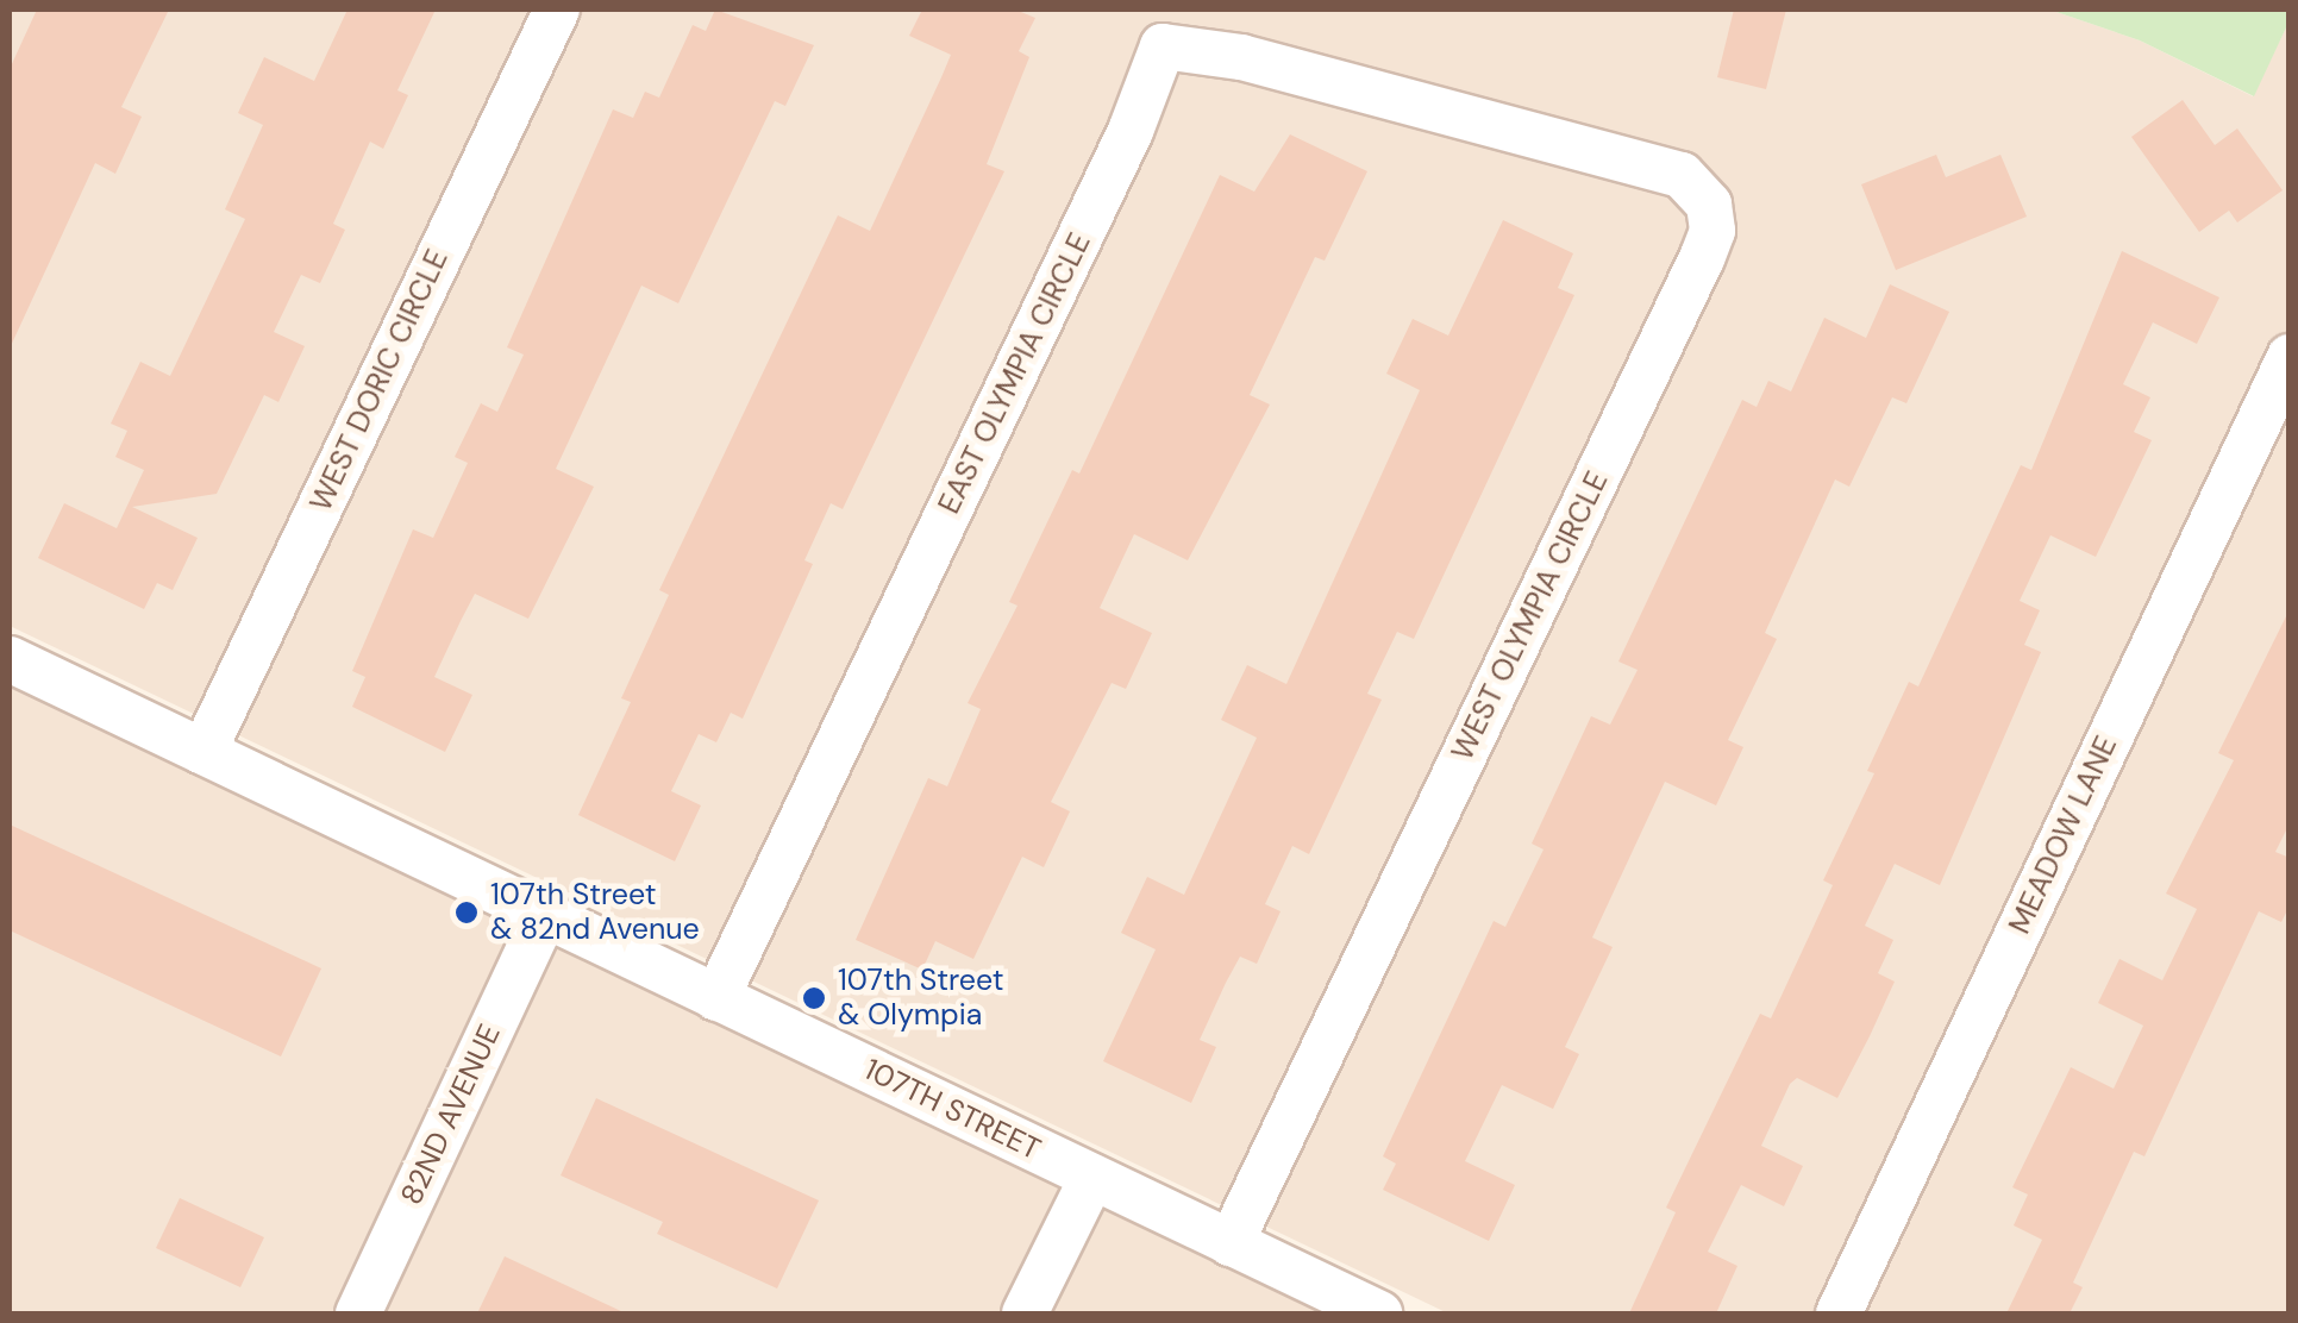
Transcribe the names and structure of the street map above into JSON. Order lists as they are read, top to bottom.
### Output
{
  "streets": {
    "street": [
      "EAST OLYMPIA CIRCLE",
      "WEST DORIC CIRCLE",
      "WEST OLYMPIA CIRCLE",
      "MEADOW LANE",
      "107TH STREET",
      "82ND AVENUE"
    ]
  },
  "crossings": [
    ["EAST OLYMPIA CIRCLE", "WEST OLYMPIA CIRCLE"],
    ["EAST OLYMPIA CIRCLE", "107TH STREET"],
    ["WEST DORIC CIRCLE", "107TH STREET"],
    ["WEST OLYMPIA CIRCLE", "107TH STREET"],
    ["107TH STREET", "82ND AVENUE"]
  ],
  "places": ["107th Street & 82nd Avenue", "107th Street & Olympia"]
}
